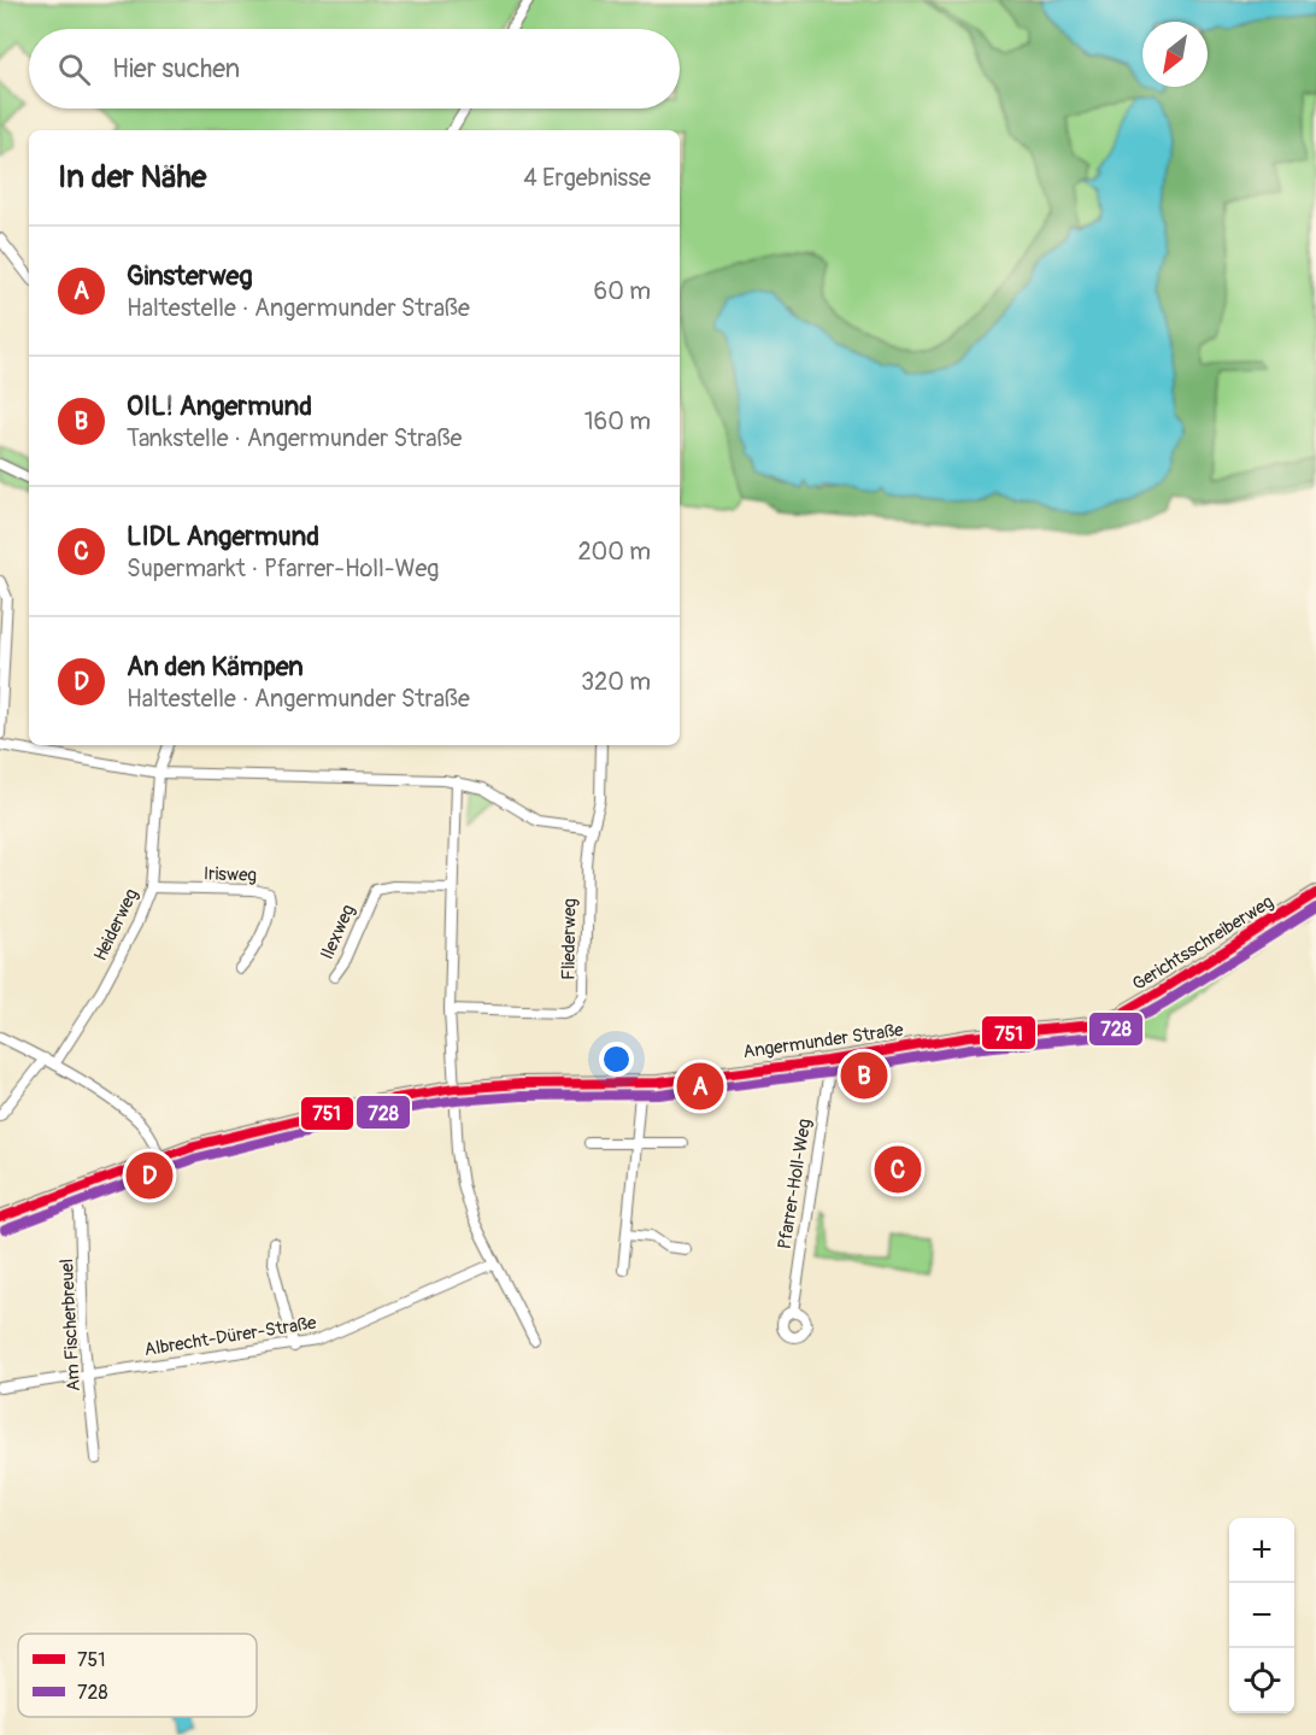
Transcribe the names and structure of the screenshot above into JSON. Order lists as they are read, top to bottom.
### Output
{
  "streets": {
    "main road": ["Gerichtsschreiberweg", "Angermunder Straße"],
    "street": [
      "Irisweg",
      "Heiderweg",
      "Ilexweg",
      "Fliederweg",
      "Pfarrer-Holl-Weg",
      "Am Fischerbreuel",
      "Albrecht-Dürer-Straße"
    ]
  },
  "crossings": [
    ["Irisweg", "Heiderweg"],
    ["Gerichtsschreiberweg", "Angermunder Straße"],
    ["Angermunder Straße", "Pfarrer-Holl-Weg"],
    ["Angermunder Straße", "Am Fischerbreuel"],
    ["Am Fischerbreuel", "Albrecht-Dürer-Straße"]
  ],
  "lines": ["transit line 751", "transit line 728"],
  "legend": ["751", "728"],
  "north": "bottom left",
  "page": {
    "search": "Hier suchen",
    "heading": ["In der Nähe", "4 Ergebnisse"],
    "list": [
      {
        "mark": "A",
        "name": "Ginsterweg",
        "note": "Haltestelle · Angermunder Straße",
        "value": "60 m"
      },
      {
        "mark": "B",
        "name": "OIL! Angermund",
        "note": "Tankstelle · Angermunder Straße",
        "value": "160 m"
      },
      {
        "mark": "C",
        "name": "LIDL Angermund",
        "note": "Supermarkt · Pfarrer-Holl-Weg",
        "value": "200 m"
      },
      {
        "mark": "D",
        "name": "An den Kämpen",
        "note": "Haltestelle · Angermunder Straße",
        "value": "320 m"
      }
    ],
    "pins": [
      "B",
      "A",
      "C",
      "D"
    ],
    "map_buttons": ["+", "−"]
  }
}
